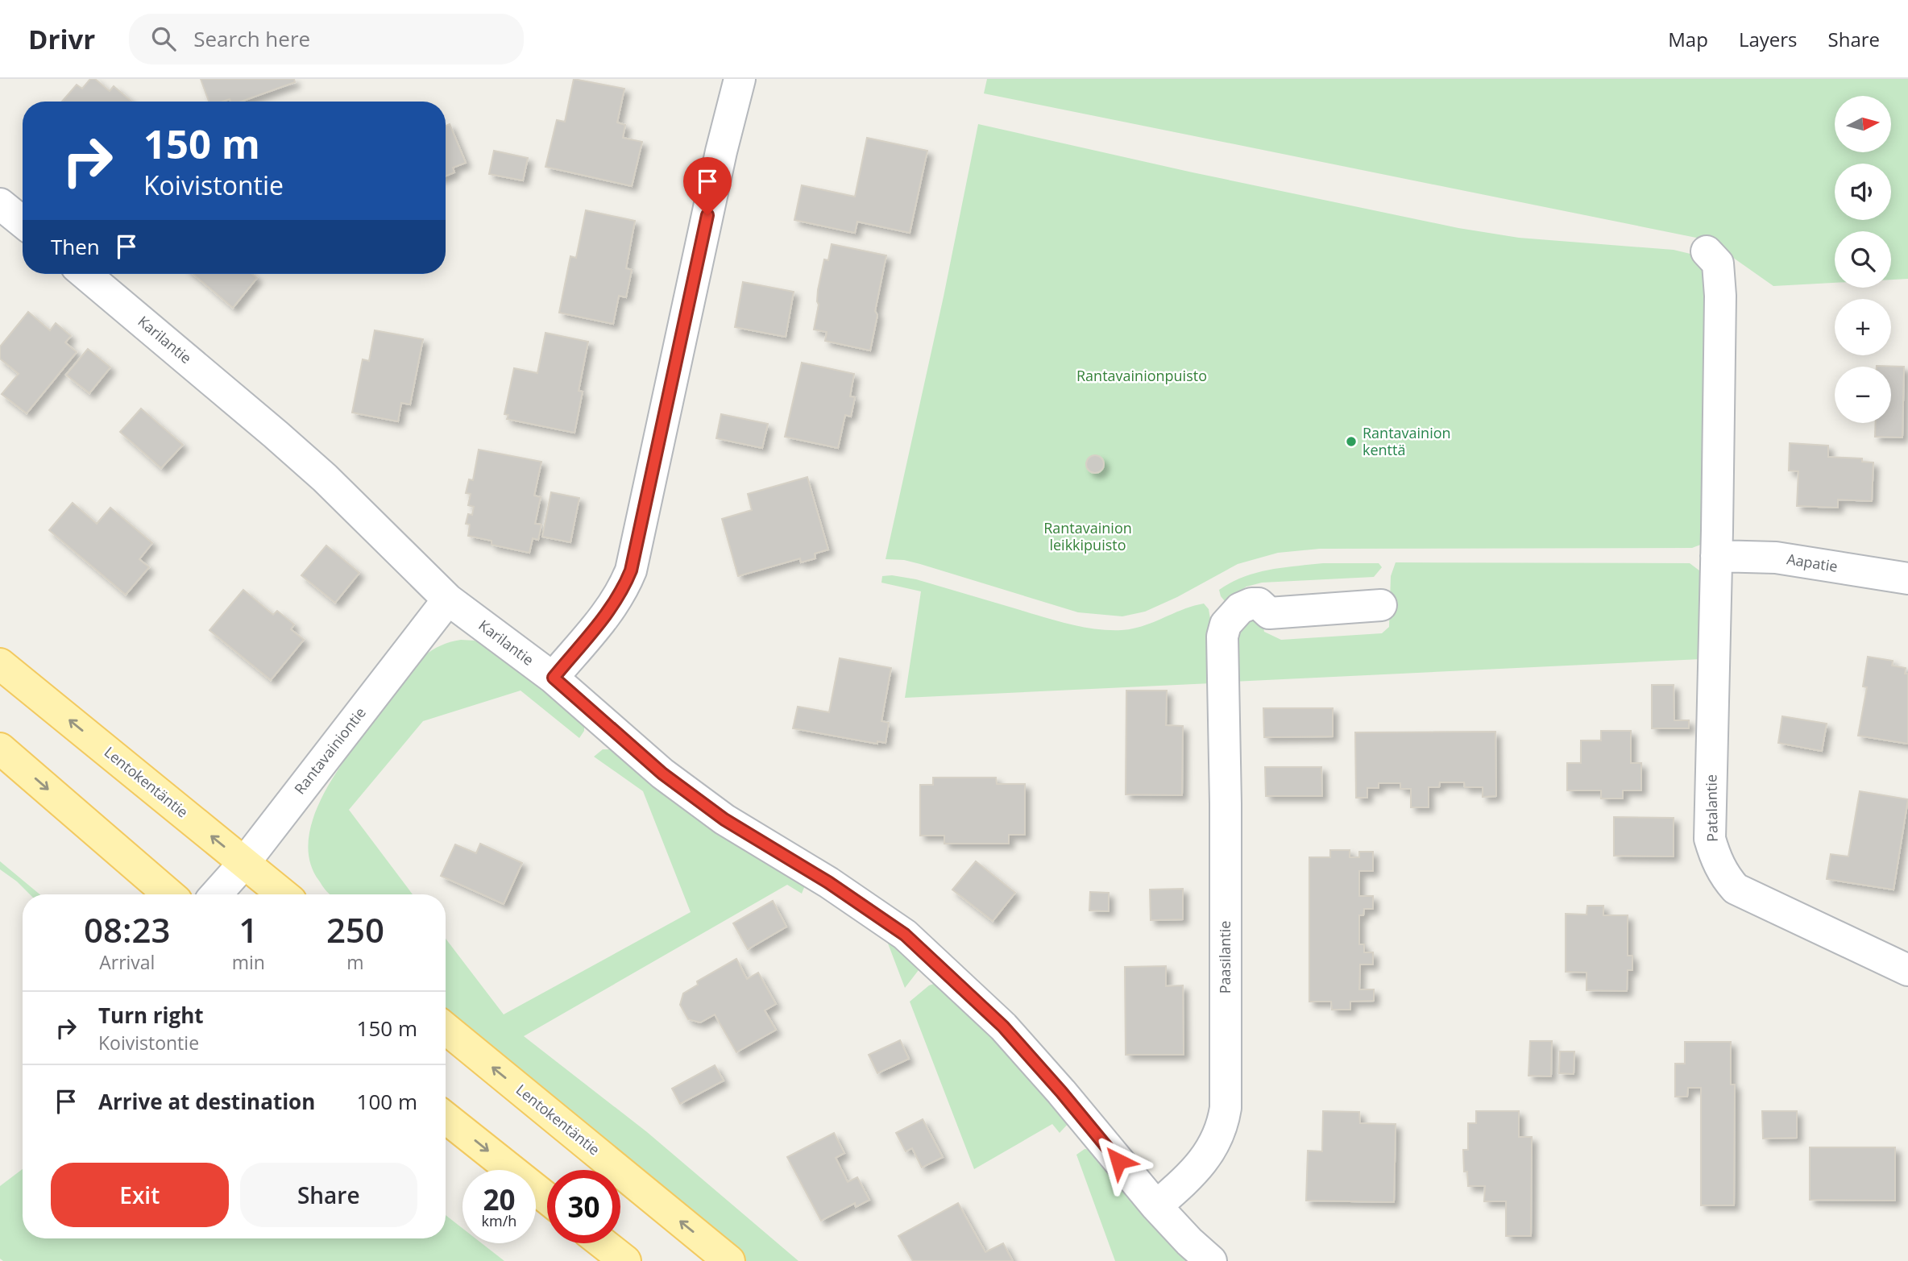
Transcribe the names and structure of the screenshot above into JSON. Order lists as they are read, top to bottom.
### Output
{
  "streets": {
    "main road": ["Lentokentäntie"],
    "street": [
      "Karilantie",
      "Aapatie",
      "Rantavainiontie",
      "Patalantie",
      "Paasilantie"
    ]
  },
  "crossings": [
    ["Karilantie", "Rantavainiontie"],
    ["Karilantie", "Paasilantie"],
    ["Aapatie", "Patalantie"],
    ["Rantavainiontie", "Lentokentäntie"]
  ],
  "parks": ["Rantavainionpuisto", "Rantavainion leikkipuisto"],
  "places": ["Rantavainion kenttä"],
  "north": "right",
  "page": {
    "header": "Drivr",
    "search": "Search here",
    "nav": ["Map", "Layers", "Share"],
    "map_buttons": ["+", "−"],
    "turn": ["150 m", "Koivistontie"],
    "then": "Then",
    "eta": [
      "08:23",
      "Arrival",
      "1",
      "min",
      "250",
      "m"
    ],
    "list": [
      {
        "name": "Turn right",
        "note": "Koivistontie",
        "value": "150 m"
      },
      {
        "name": "Arrive at destination",
        "value": "100 m"
      }
    ],
    "buttons": ["Exit", "Share"],
    "speed": "20 km/h",
    "limit": "30"
  }
}
